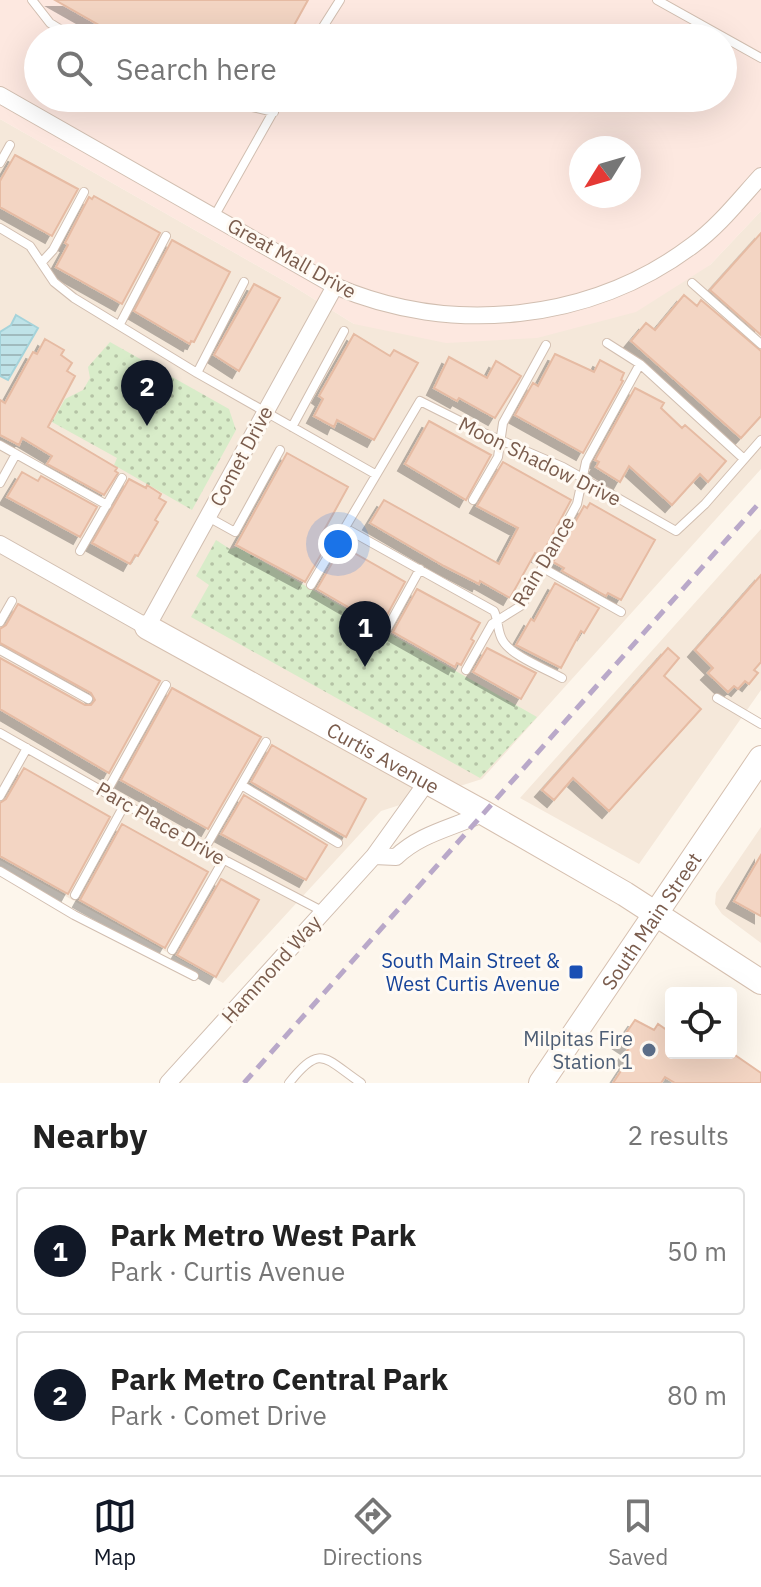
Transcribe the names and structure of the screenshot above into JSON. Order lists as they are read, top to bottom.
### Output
{
  "streets": {
    "street": [
      "Great Mall Drive",
      "Comet Drive",
      "Curtis Avenue",
      "South Main Street",
      "Hammond Way"
    ],
    "lane": ["Moon Shadow Drive", "Rain Dance", "Parc Place Drive"]
  },
  "crossings": [
    ["Great Mall Drive", "Comet Drive"],
    ["Comet Drive", "Curtis Avenue"],
    ["Moon Shadow Drive", "Rain Dance"],
    ["Curtis Avenue", "South Main Street"],
    ["Curtis Avenue", "Hammond Way"],
    ["Parc Place Drive", "Hammond Way"]
  ],
  "places": {
    "transit": ["South Main Street & West Curtis Avenue"],
    "other": ["Milpitas Fire Station 1"]
  },
  "north": "bottom left",
  "page": {
    "search": "Search here",
    "pins": ["2", "1"],
    "heading": ["Nearby", "2 results"],
    "list": [
      {
        "mark": "1",
        "name": "Park Metro West Park",
        "note": "Park · Curtis Avenue",
        "value": "50 m"
      },
      {
        "mark": "2",
        "name": "Park Metro Central Park",
        "note": "Park · Comet Drive",
        "value": "80 m"
      }
    ],
    "nav": ["Map", "Directions", "Saved"]
  }
}
